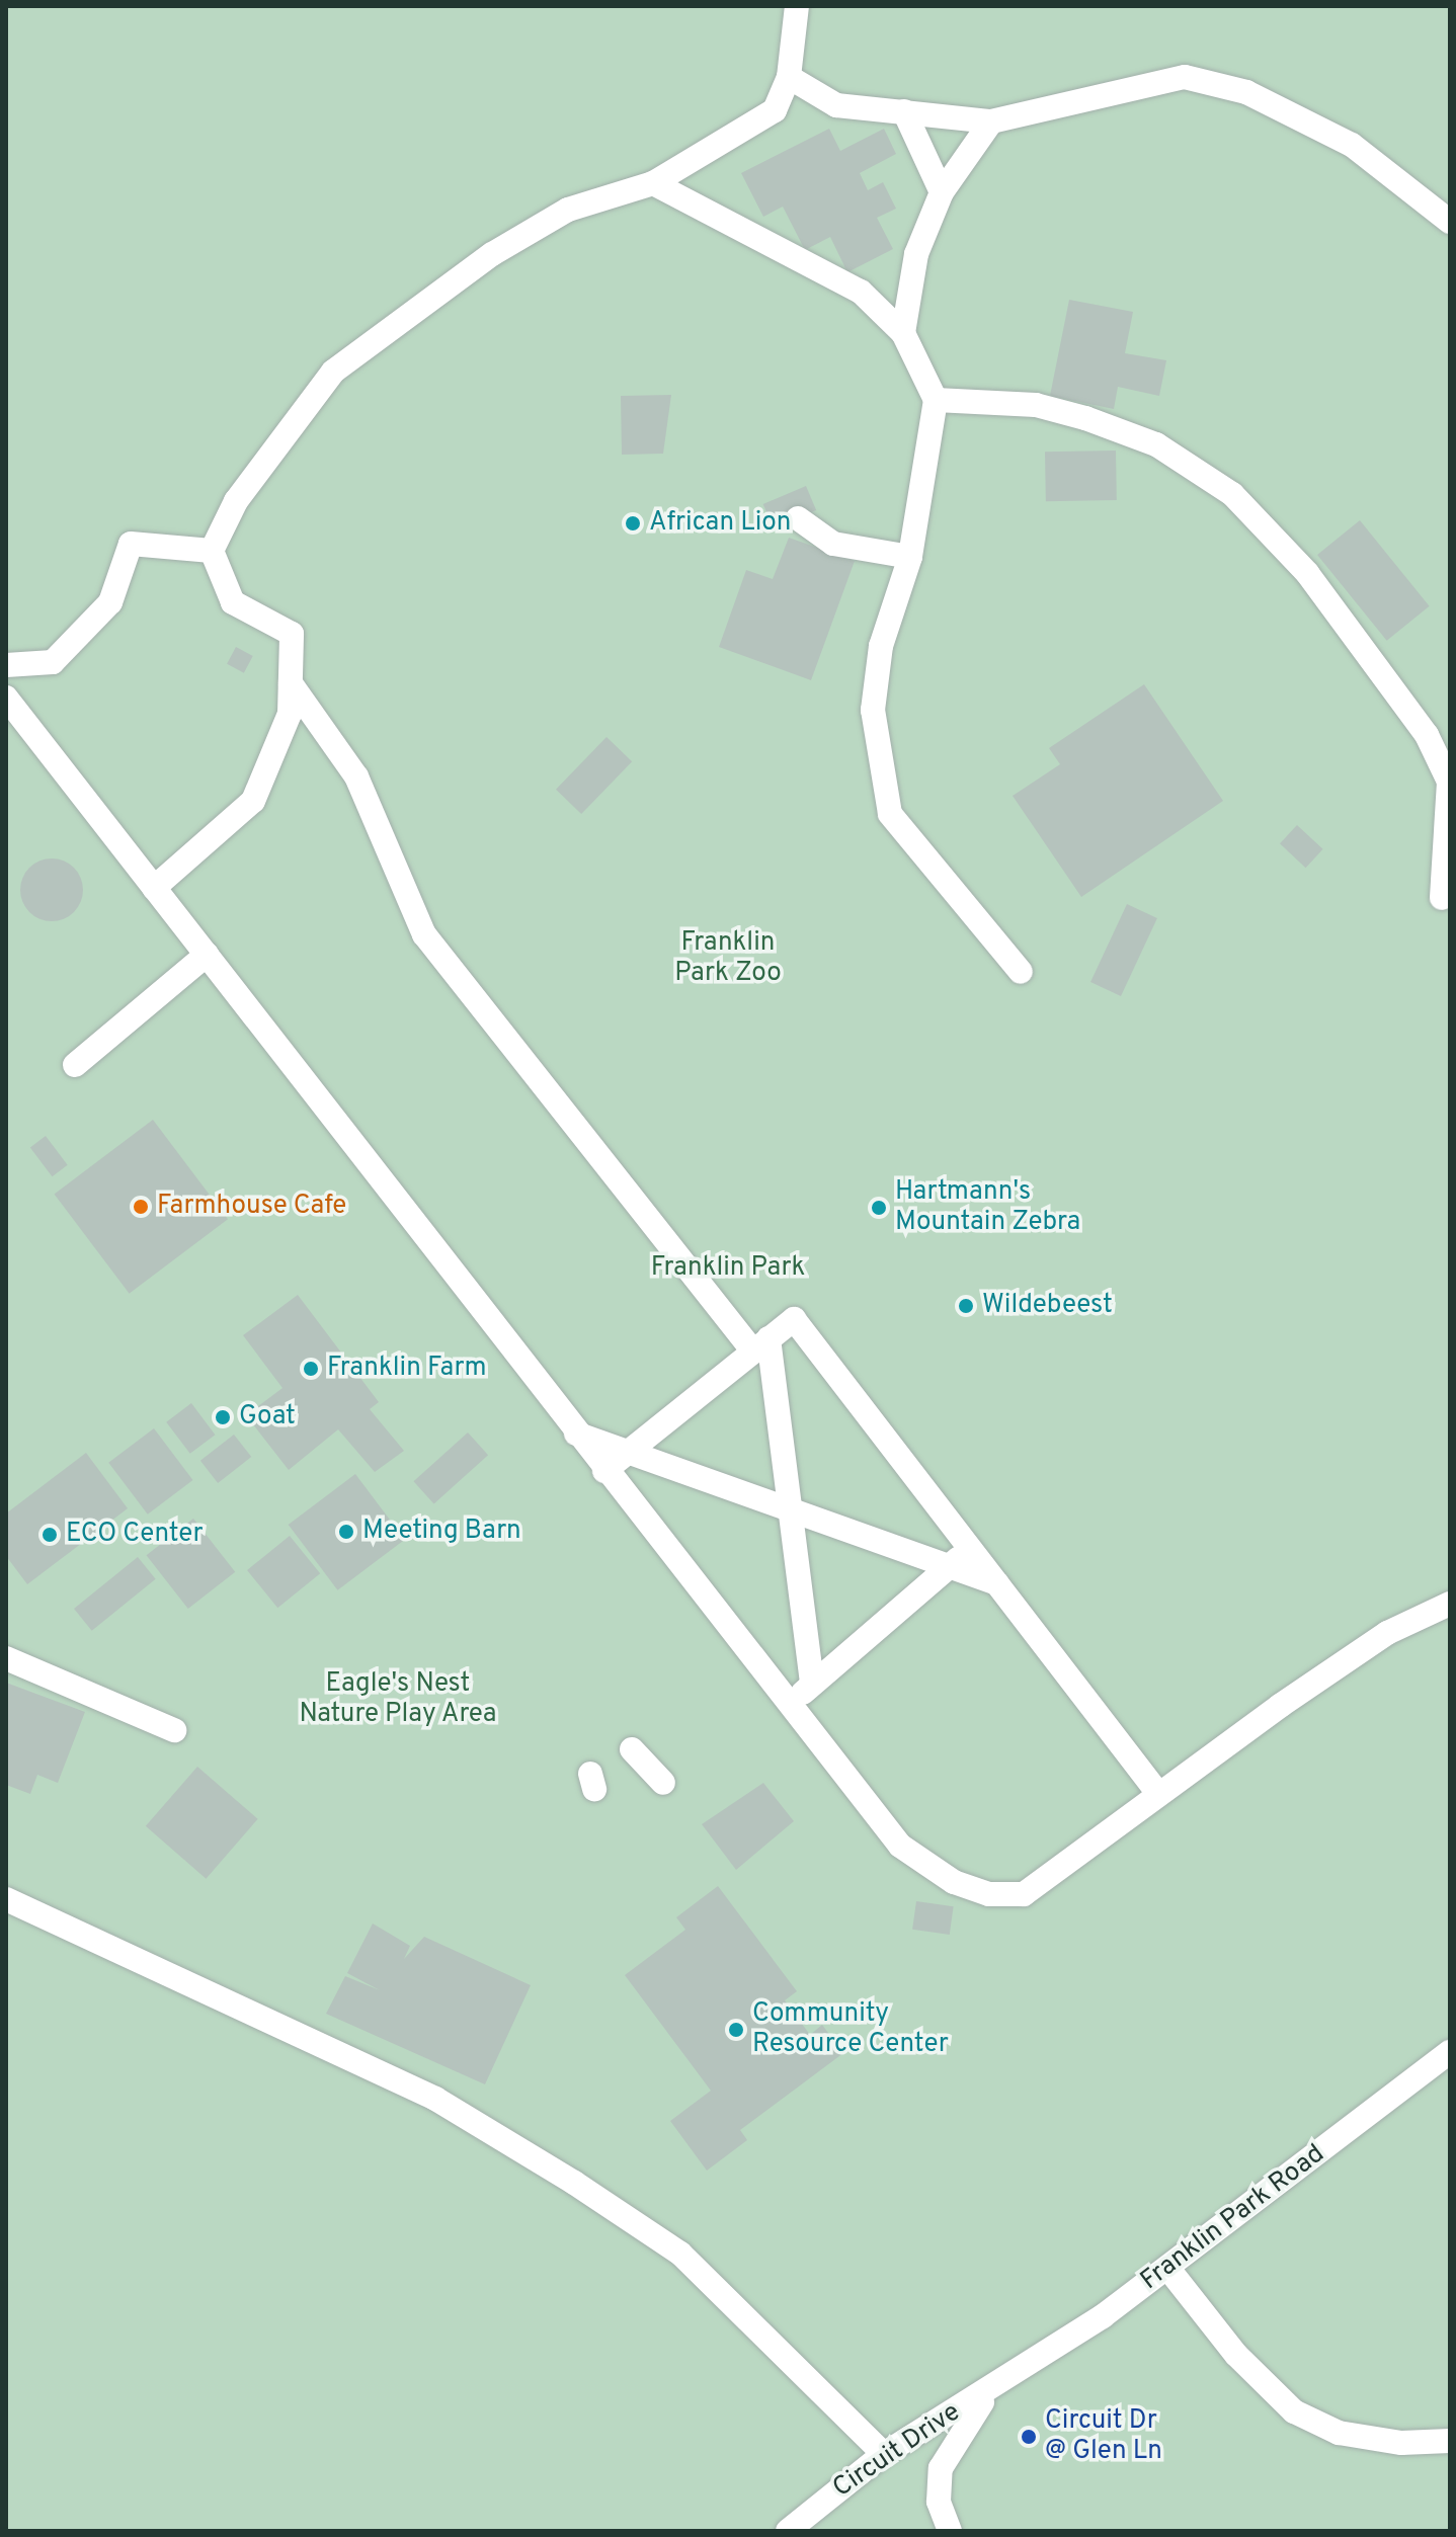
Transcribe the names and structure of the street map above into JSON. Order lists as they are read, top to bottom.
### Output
{
  "streets": {
    "main road": ["Franklin Park Road", "Circuit Drive"]
  },
  "crossings": [
    ["Franklin Park Road", "Circuit Drive"]
  ],
  "parks": ["Franklin Park Zoo", "Franklin Park", "Eagle's Nest Nature Play Area"],
  "places": [
    "African Lion",
    "Farmhouse Cafe",
    "Hartmann's Mountain Zebra",
    "Wildebeest",
    "Franklin Farm",
    "Goat",
    "Meeting Barn",
    "ECO Center",
    "Community Resource Center",
    "Circuit Dr @ Glen Ln"
  ]
}
